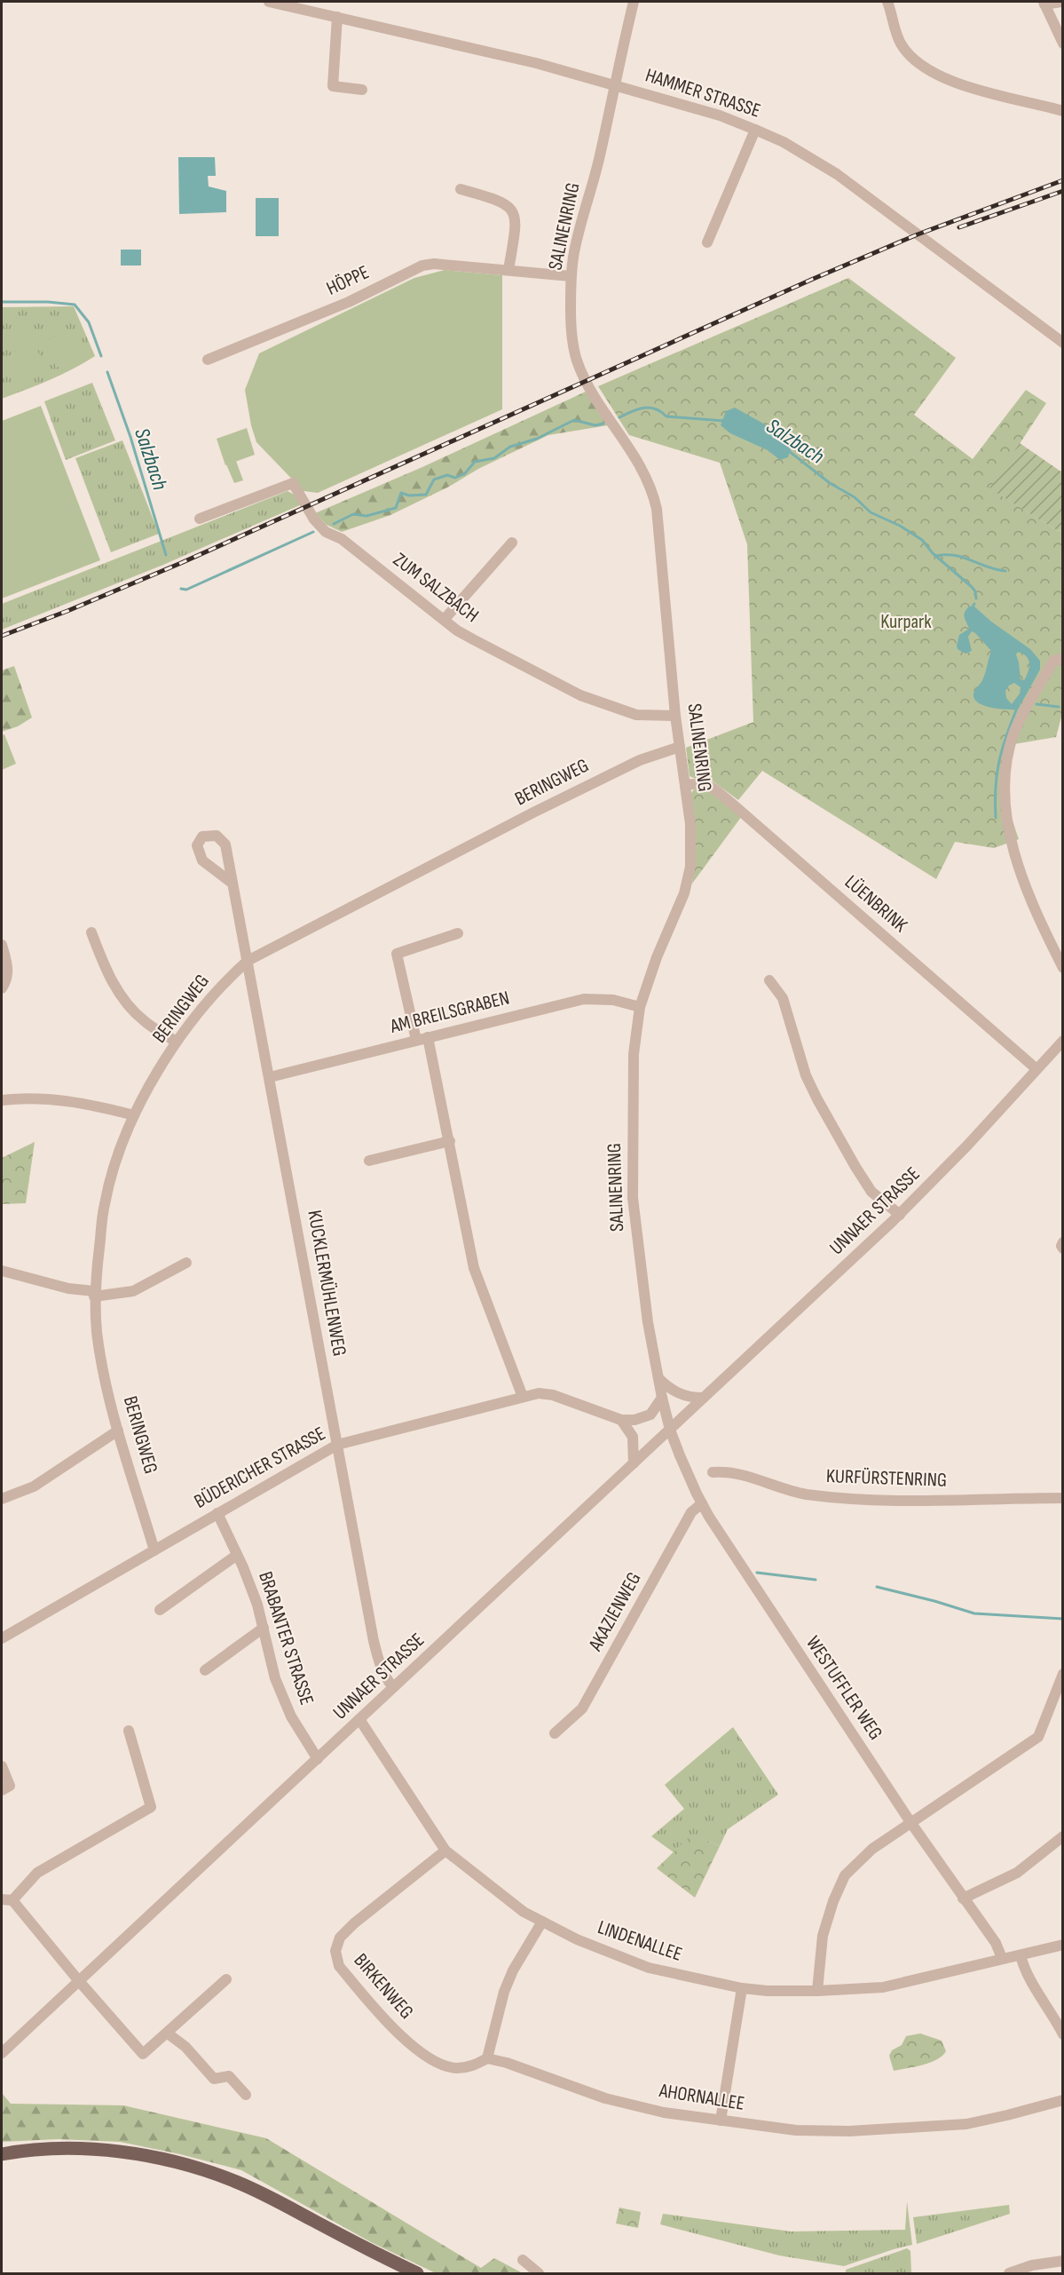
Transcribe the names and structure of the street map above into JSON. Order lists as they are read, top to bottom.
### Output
{
  "streets": {
    "street": [
      "HAMMER STRASSE",
      "SALINENRING",
      "HÖPPE",
      "ZUM SALZBACH",
      "BERINGWEG",
      "LÜENBRINK",
      "AM BREILSGRABEN",
      "UNNAER STRASSE",
      "KUCKLERMÜHLENWEG",
      "BÜDERICHER STRASSE",
      "KURFÜRSTENRING",
      "AKAZIENWEG",
      "BRABANTER STRASSE",
      "WESTUFFLER WEG",
      "LINDENALLEE",
      "BIRKENWEG",
      "AHORNALLEE"
    ]
  },
  "crossings": [
    ["HAMMER STRASSE", "SALINENRING"],
    ["SALINENRING", "HÖPPE"],
    ["SALINENRING", "ZUM SALZBACH"],
    ["SALINENRING", "BERINGWEG"],
    ["SALINENRING", "LÜENBRINK"],
    ["SALINENRING", "AM BREILSGRABEN"],
    ["SALINENRING", "UNNAER STRASSE"],
    ["SALINENRING", "BÜDERICHER STRASSE"],
    ["SALINENRING", "WESTUFFLER WEG"],
    ["BERINGWEG", "KUCKLERMÜHLENWEG"],
    ["BERINGWEG", "BÜDERICHER STRASSE"],
    ["LÜENBRINK", "UNNAER STRASSE"],
    ["AM BREILSGRABEN", "KUCKLERMÜHLENWEG"],
    ["UNNAER STRASSE", "KUCKLERMÜHLENWEG"],
    ["UNNAER STRASSE", "BRABANTER STRASSE"],
    ["UNNAER STRASSE", "WESTUFFLER WEG"],
    ["UNNAER STRASSE", "LINDENALLEE"],
    ["KUCKLERMÜHLENWEG", "BÜDERICHER STRASSE"],
    ["BÜDERICHER STRASSE", "BRABANTER STRASSE"],
    ["AKAZIENWEG", "WESTUFFLER WEG"],
    ["WESTUFFLER WEG", "LINDENALLEE"],
    ["LINDENALLEE", "BIRKENWEG"],
    ["BIRKENWEG", "AHORNALLEE"]
  ],
  "water": ["Salzbach"],
  "parks": ["Kurpark"]
}
